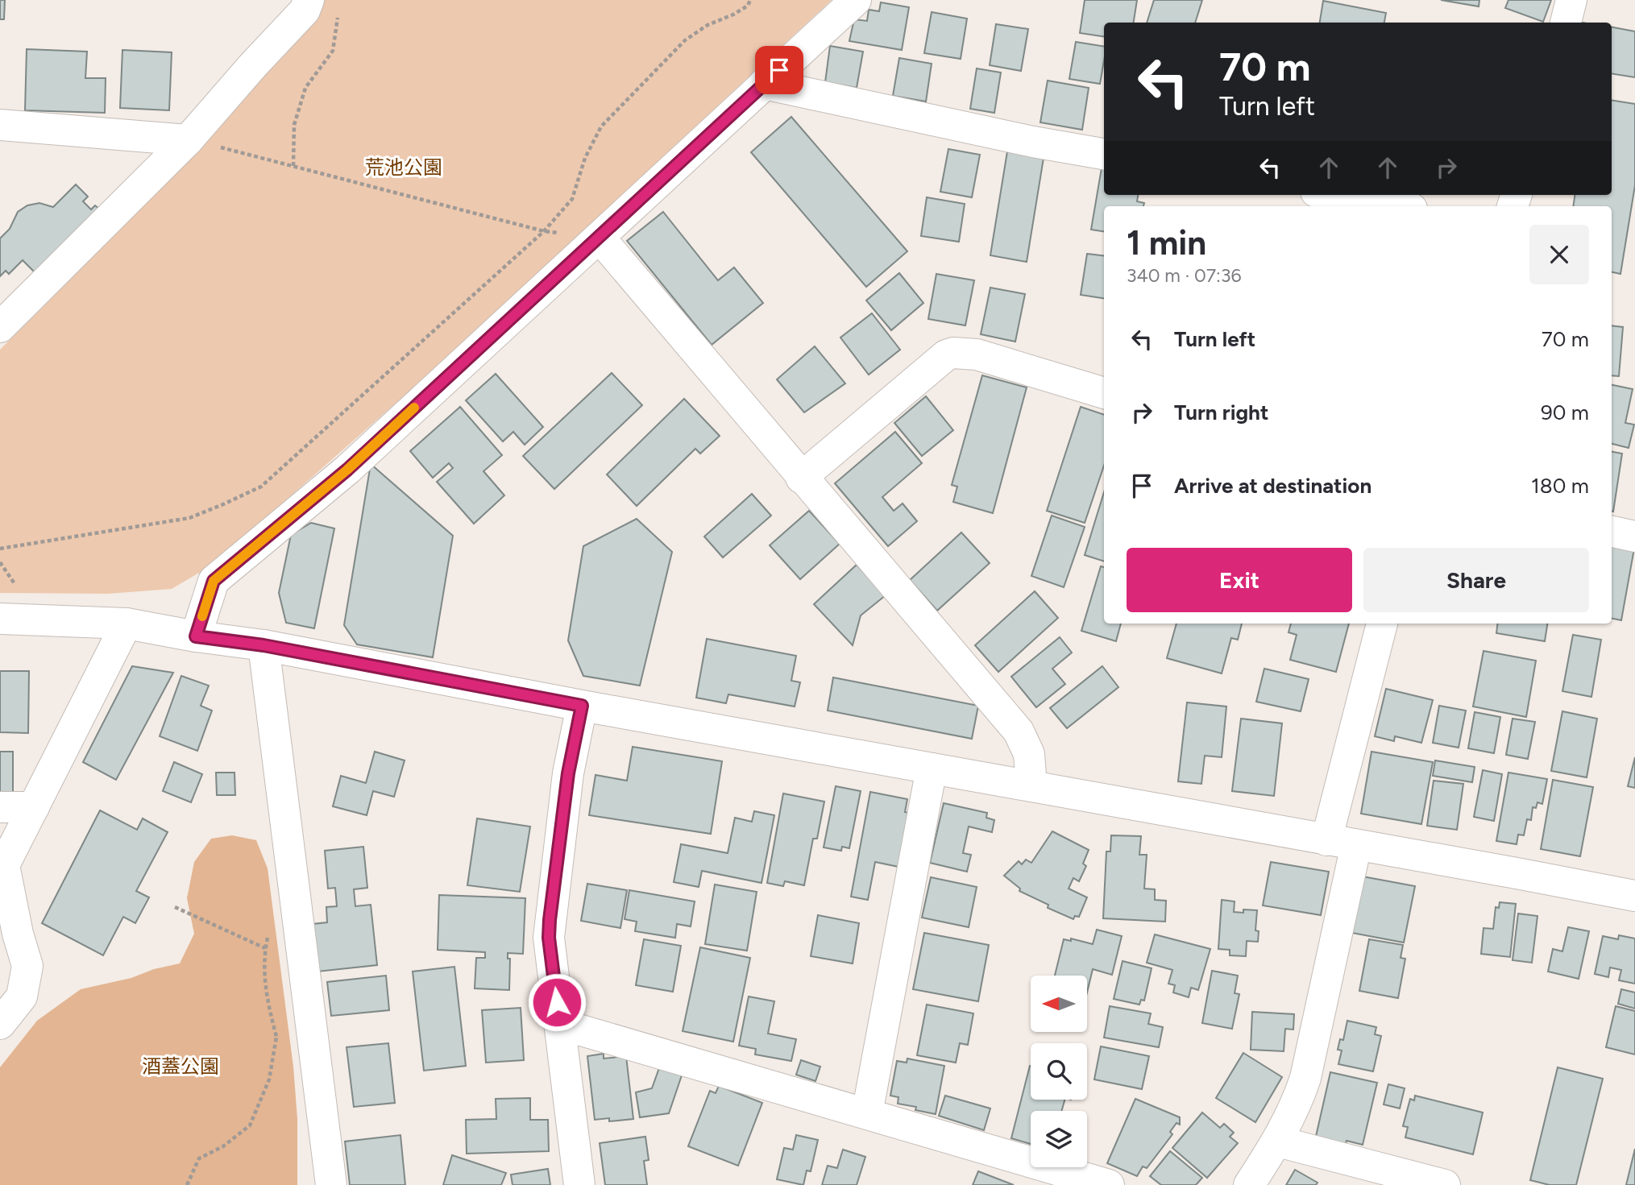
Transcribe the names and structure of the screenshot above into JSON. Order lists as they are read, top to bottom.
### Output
{
  "parks": ["荒池公園", "酒蓋公園"],
  "north": "left",
  "page": {
    "turn": ["70 m", "Turn left"],
    "heading": ["1 min", "340 m · 07:36"],
    "list": [
      {
        "name": "Turn left",
        "value": "70 m"
      },
      {
        "name": "Turn right",
        "value": "90 m"
      },
      {
        "name": "Arrive at destination",
        "value": "180 m"
      }
    ],
    "buttons": ["Exit", "Share"]
  }
}
